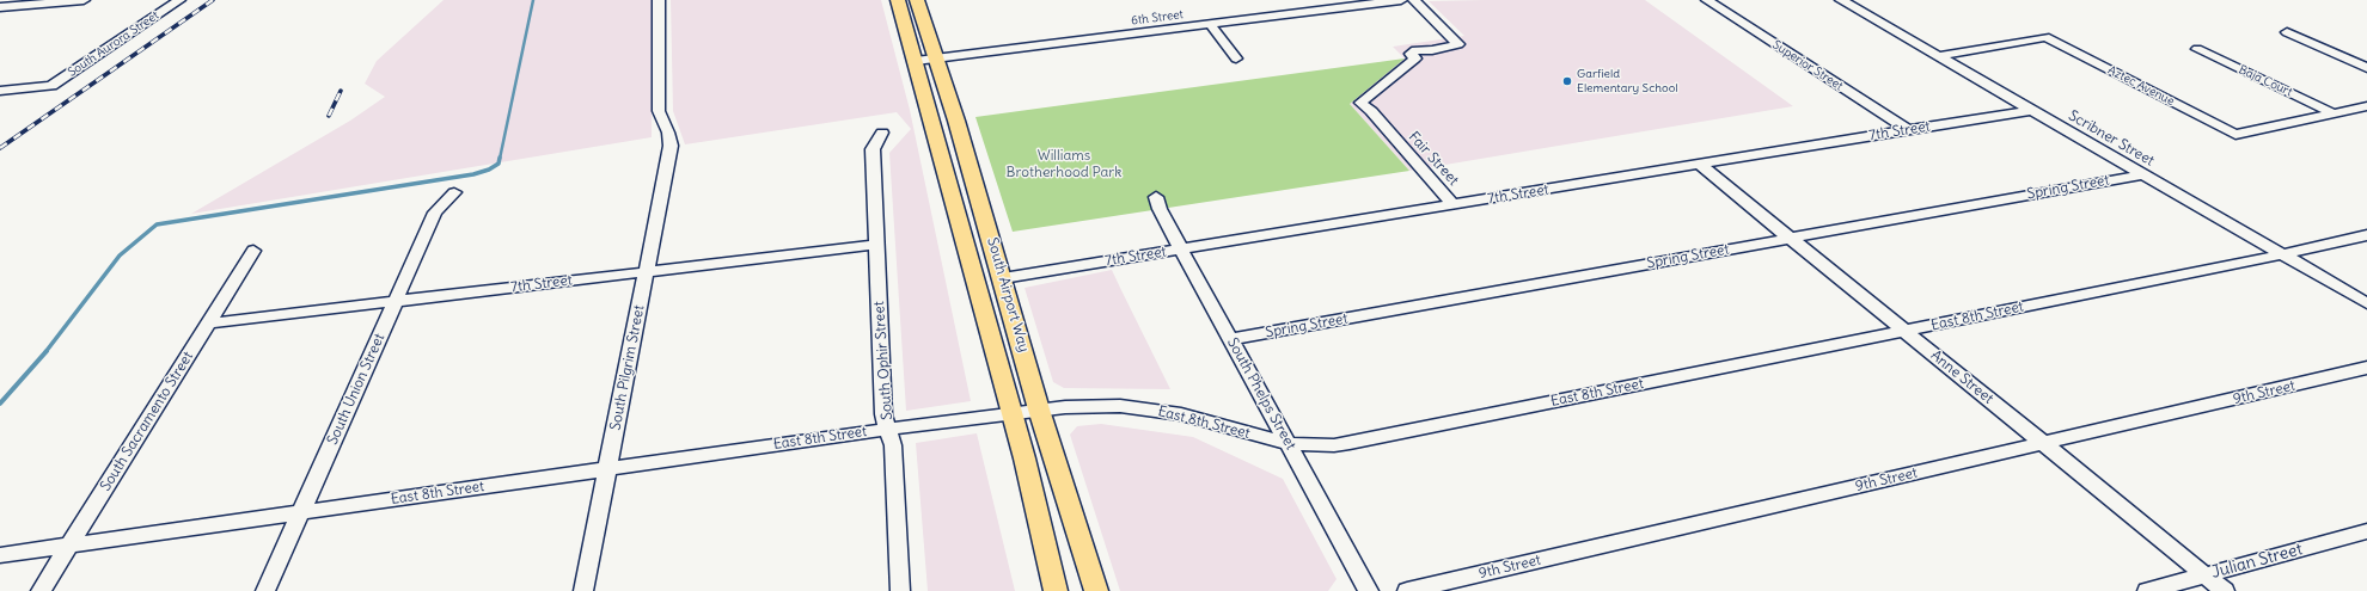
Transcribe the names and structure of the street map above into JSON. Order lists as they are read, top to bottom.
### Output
{
  "streets": {
    "main road": ["South Airport Way"],
    "street": [
      "6th Street",
      "South Aurora Street",
      "Superior Street",
      "Baja Court",
      "Aztec Avenue",
      "7th Street",
      "Scribner Street",
      "Fair Street",
      "Spring Street",
      "East 8th Street",
      "South Ophir Street",
      "South Pilgrim Street",
      "Anne Street",
      "South Union Street",
      "9th Street",
      "South Phelps Street",
      "South Sacramento Street",
      "Julian Street"
    ]
  },
  "crossings": [
    ["6th Street", "South Airport Way"],
    ["Superior Street", "7th Street"],
    ["Baja Court", "Aztec Avenue"],
    ["Aztec Avenue", "Scribner Street"],
    ["7th Street", "Scribner Street"],
    ["7th Street", "Fair Street"],
    ["7th Street", "South Airport Way"],
    ["7th Street", "South Ophir Street"],
    ["7th Street", "South Pilgrim Street"],
    ["7th Street", "Anne Street"],
    ["7th Street", "South Union Street"],
    ["7th Street", "South Phelps Street"],
    ["7th Street", "South Sacramento Street"],
    ["Scribner Street", "Spring Street"],
    ["Scribner Street", "East 8th Street"],
    ["Spring Street", "Anne Street"],
    ["Spring Street", "South Phelps Street"],
    ["South Airport Way", "East 8th Street"],
    ["East 8th Street", "South Ophir Street"],
    ["East 8th Street", "South Pilgrim Street"],
    ["East 8th Street", "Anne Street"],
    ["East 8th Street", "South Union Street"],
    ["East 8th Street", "South Phelps Street"],
    ["East 8th Street", "South Sacramento Street"],
    ["Anne Street", "9th Street"],
    ["Anne Street", "Julian Street"]
  ],
  "parks": ["Williams Brotherhood Park"],
  "places": ["Garfield Elementary School"]
}
